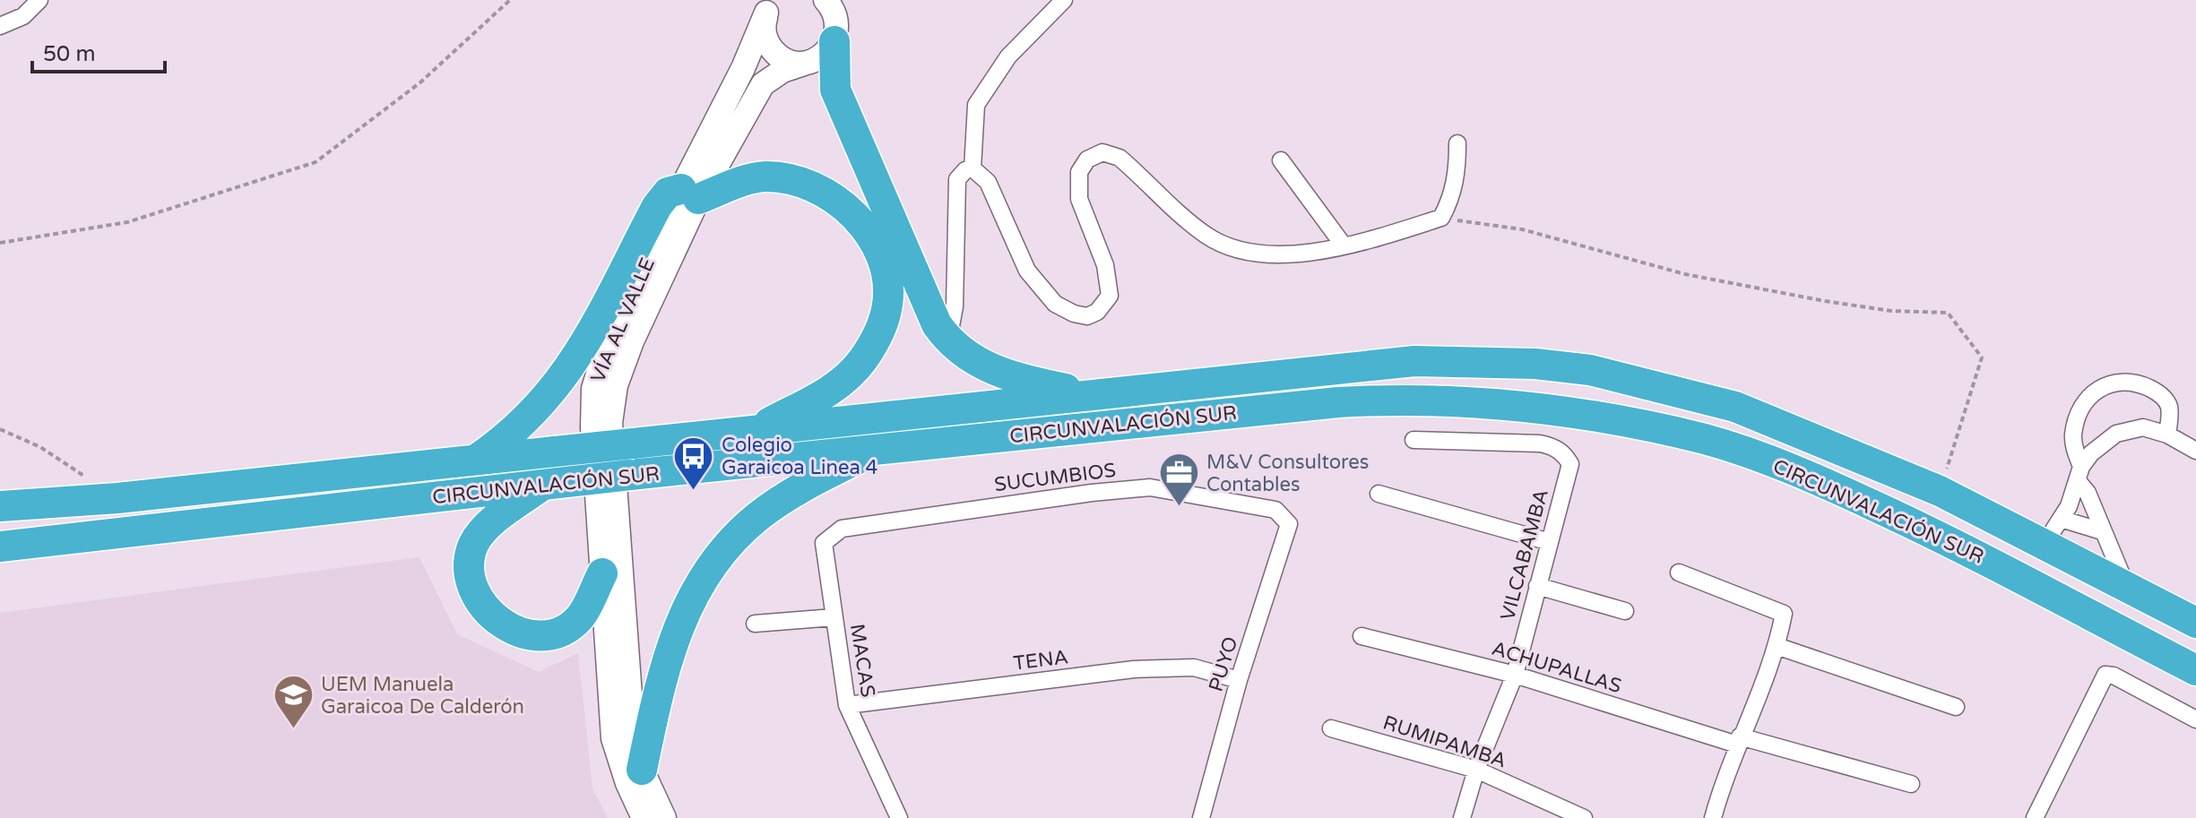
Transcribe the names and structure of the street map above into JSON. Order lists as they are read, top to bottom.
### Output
{
  "streets": {
    "highway": ["CIRCUNVALACIÓN SUR"],
    "main road": ["VÍA AL VALLE"],
    "street": [
      "SUCUMBIOS",
      "VILCABAMBA",
      "TENA",
      "MACAS",
      "PUYO",
      "ACHUPALLAS",
      "RUMIPAMBA"
    ]
  },
  "crossings": [
    ["SUCUMBIOS", "MACAS"],
    ["SUCUMBIOS", "PUYO"],
    ["VILCABAMBA", "ACHUPALLAS"],
    ["VILCABAMBA", "RUMIPAMBA"],
    ["TENA", "MACAS"],
    ["TENA", "PUYO"]
  ],
  "places": {
    "bus stop": ["Colegio Garaicoa Linea 4"],
    "office": ["M&V Consultores Contables"],
    "school or university": ["UEM Manuela Garaicoa De Calderón"]
  },
  "scale_bar": "50 m"
}
